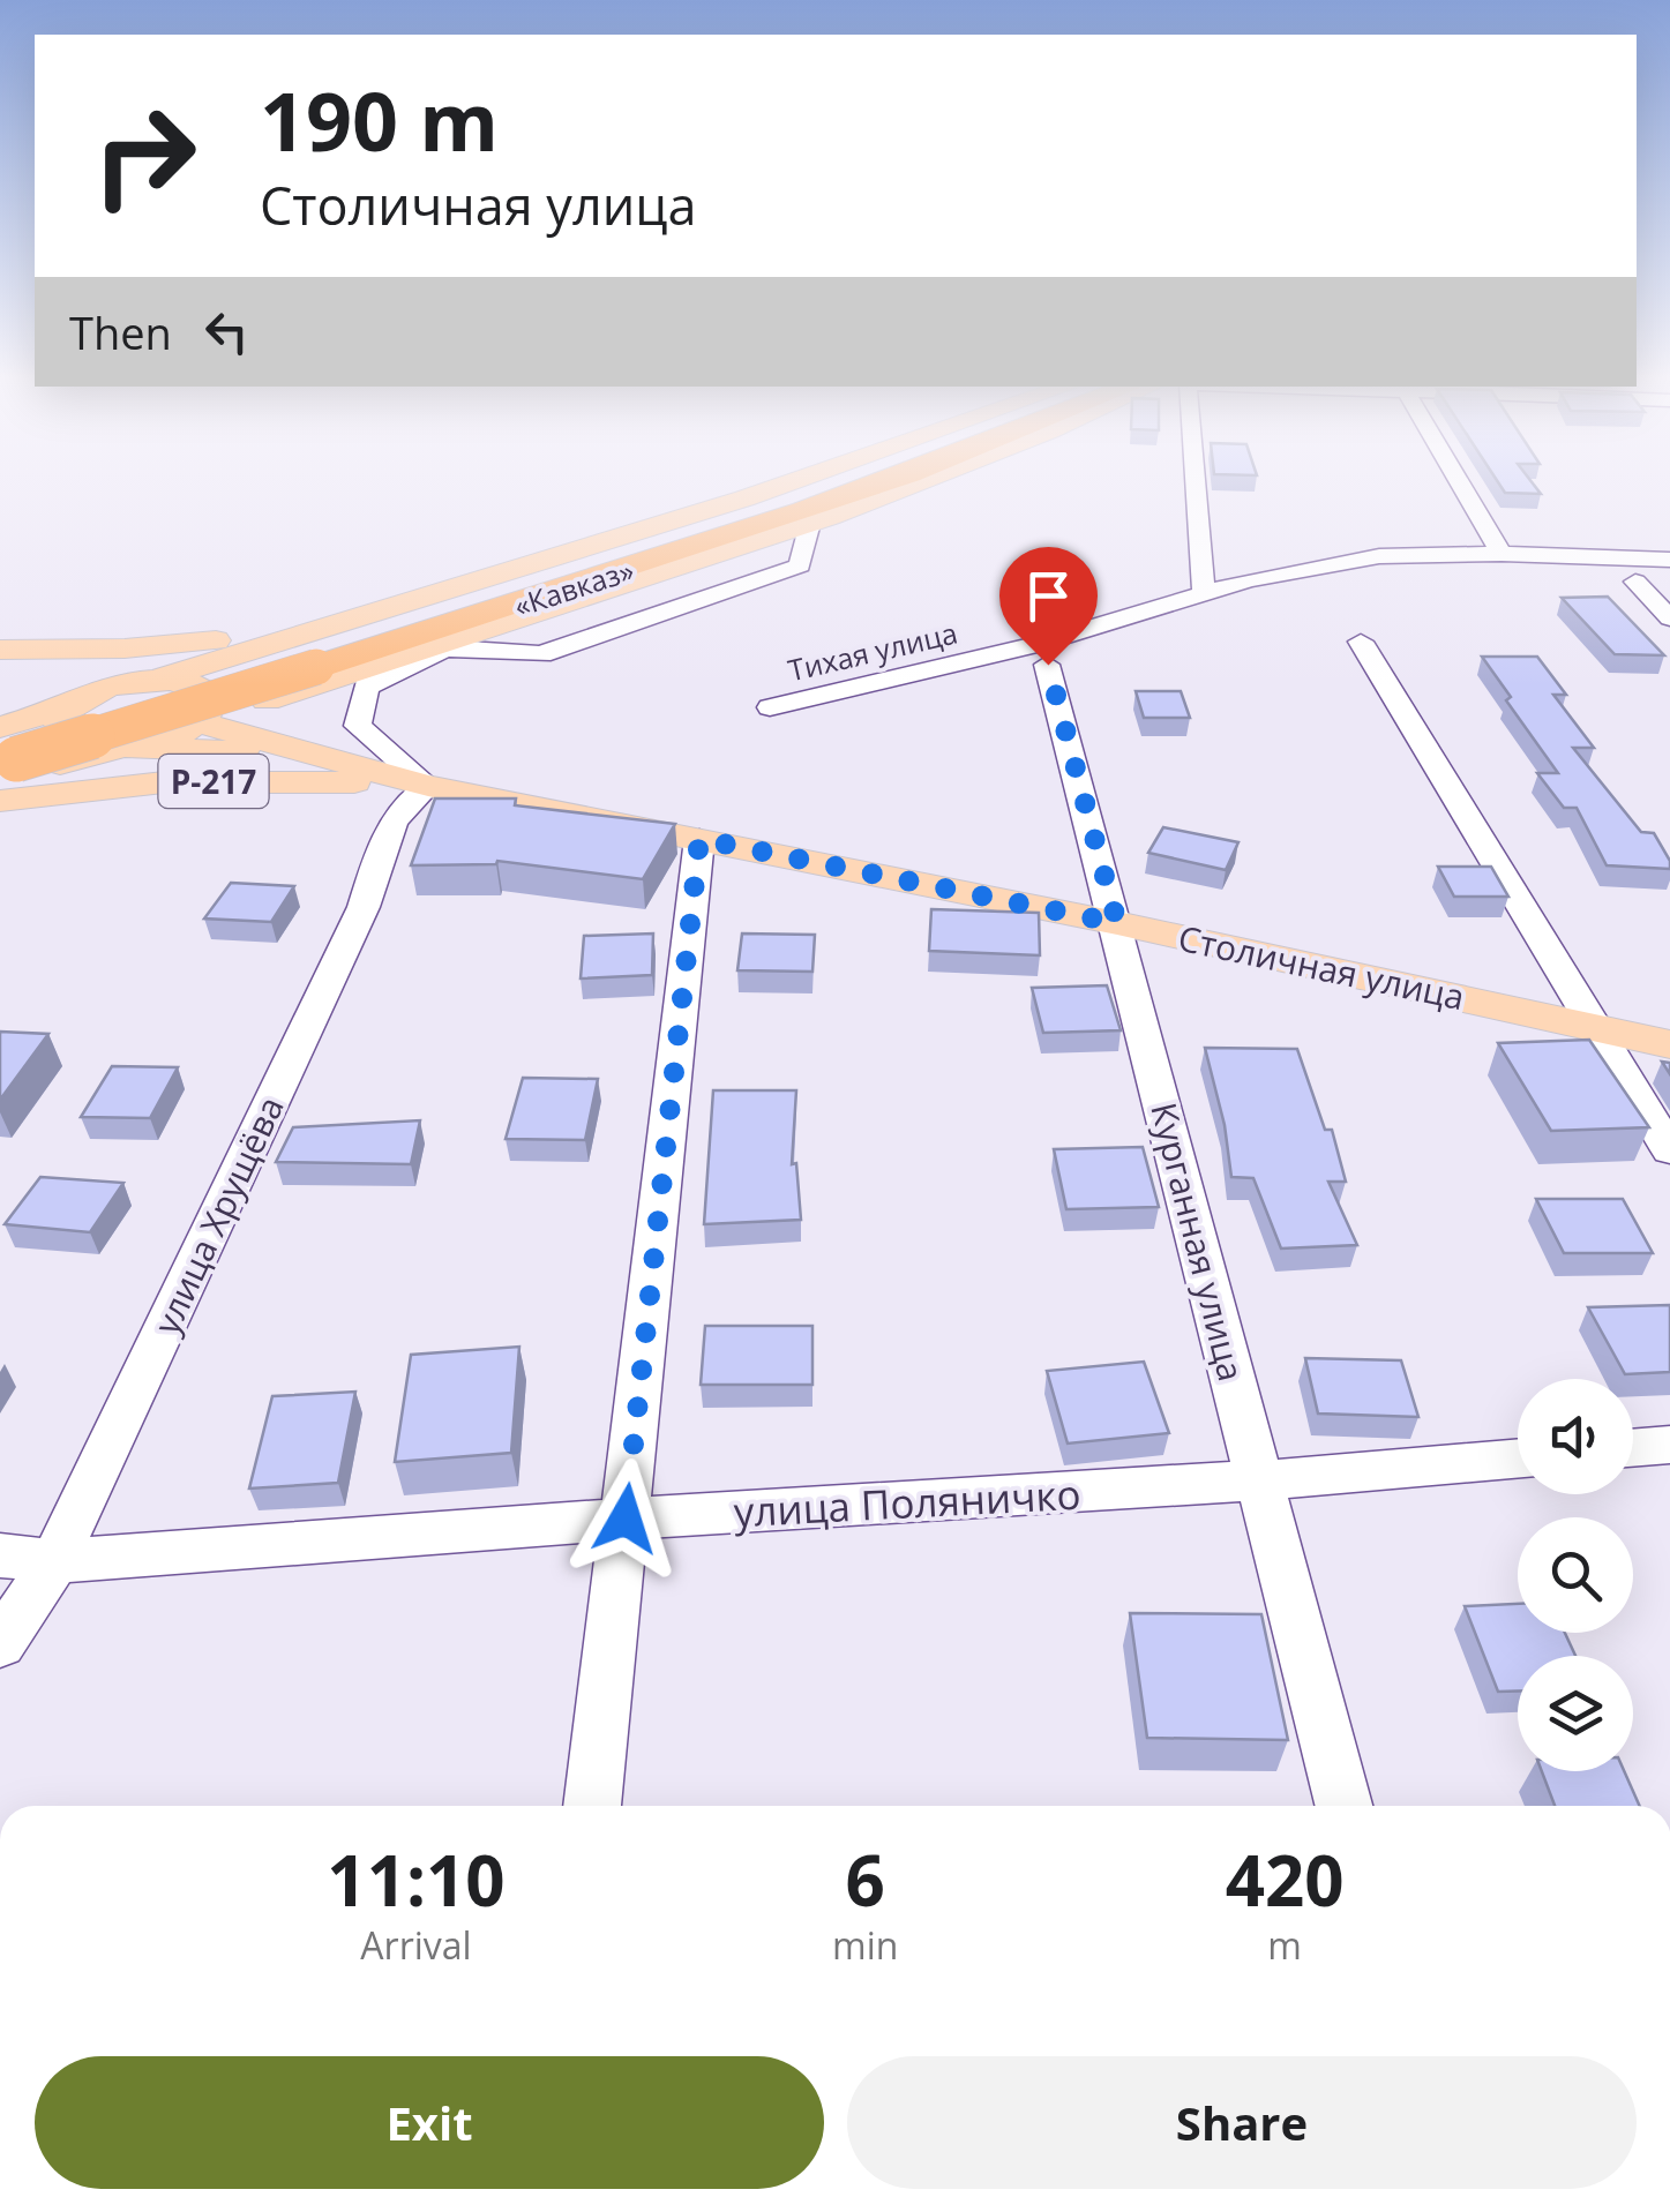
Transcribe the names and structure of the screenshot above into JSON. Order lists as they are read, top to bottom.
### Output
{
  "streets": {
    "highway": ["«Кавказ»", "Р-217"],
    "main road": ["Столичная улица"],
    "street": [
      "Тихая улица",
      "улица Хрущёва",
      "Курганная улица",
      "улица Поляничко"
    ]
  },
  "crossings": [
    ["«Кавказ»", "Р-217"],
    ["Р-217", "Столичная улица"],
    ["Р-217", "улица Хрущёва"],
    ["Столичная улица", "улица Хрущёва"],
    ["Столичная улица", "Курганная улица"],
    ["улица Хрущёва", "улица Поляничко"],
    ["Курганная улица", "улица Поляничко"]
  ],
  "page": {
    "turn": ["190 m", "Столичная улица"],
    "then": "Then",
    "eta": [
      "11:10",
      "Arrival",
      "6",
      "min",
      "420",
      "m"
    ],
    "buttons": ["Exit", "Share"]
  }
}
